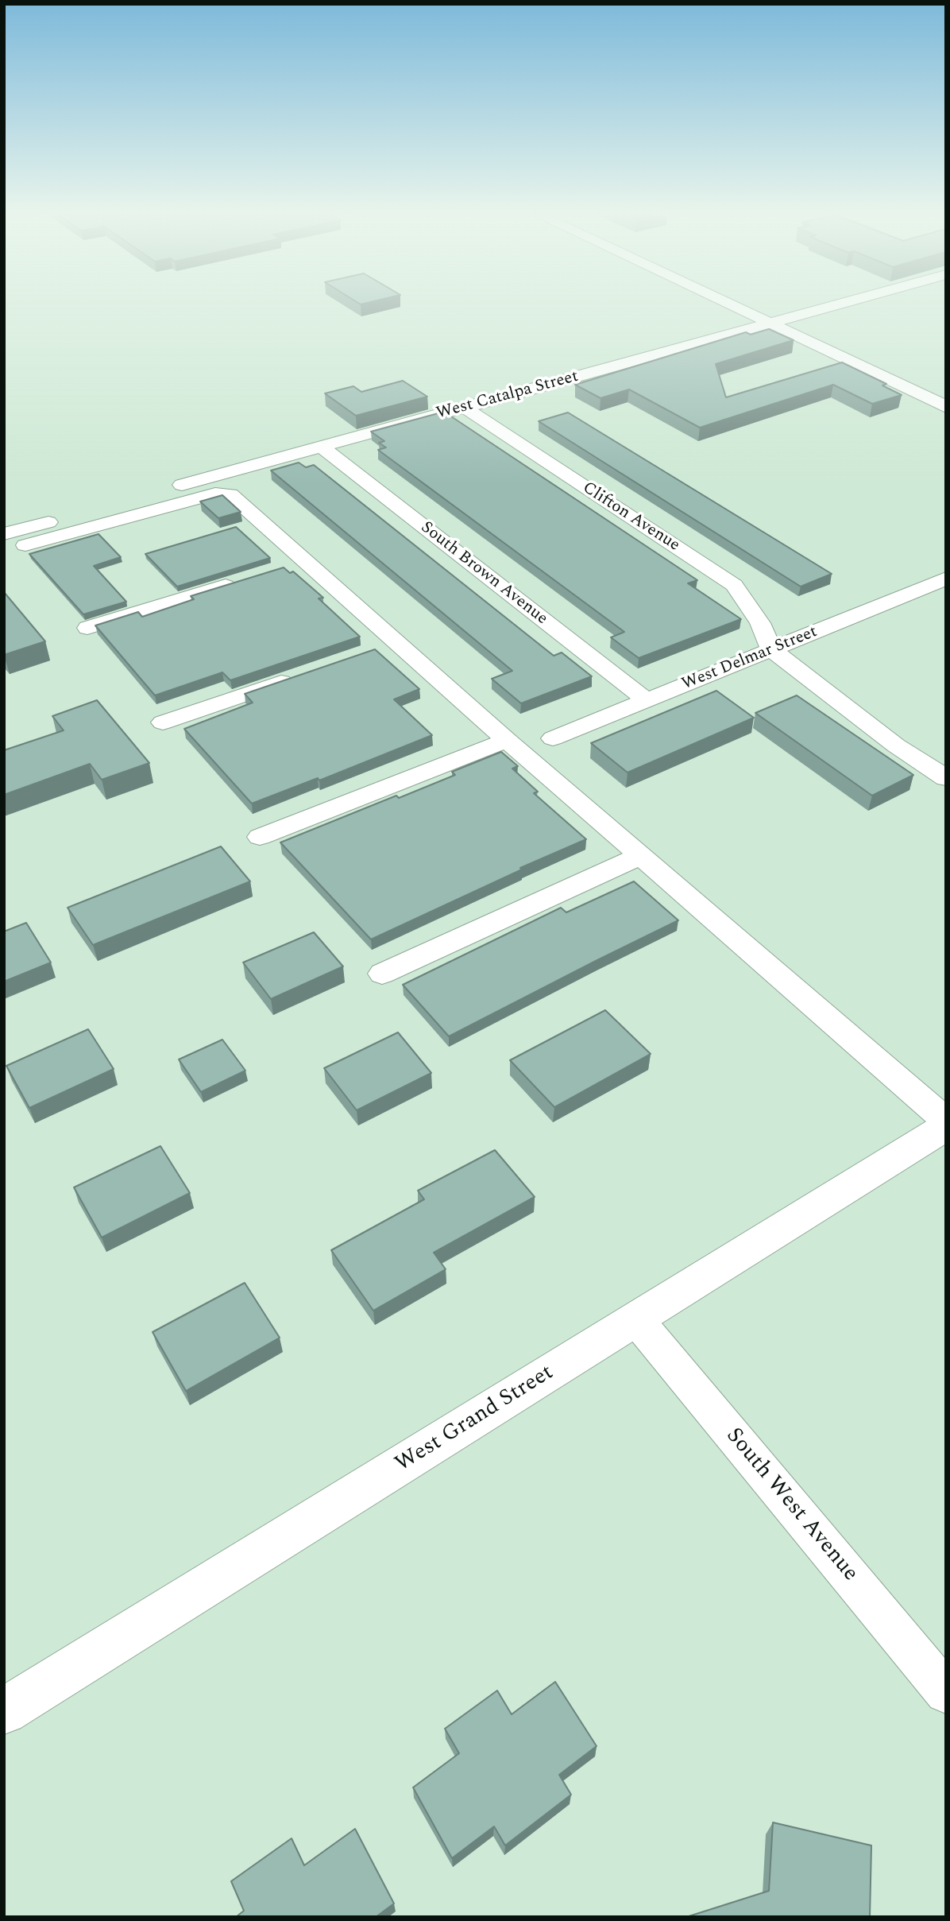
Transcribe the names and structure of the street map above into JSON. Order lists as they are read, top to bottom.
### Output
{
  "streets": {
    "main road": ["West Grand Street"],
    "street": [
      "West Catalpa Street",
      "Clifton Avenue",
      "South Brown Avenue",
      "West Delmar Street",
      "South West Avenue"
    ]
  },
  "crossings": [
    ["West Catalpa Street", "Clifton Avenue"],
    ["West Catalpa Street", "South Brown Avenue"],
    ["Clifton Avenue", "West Delmar Street"],
    ["South Brown Avenue", "West Delmar Street"],
    ["West Grand Street", "South West Avenue"]
  ]
}
